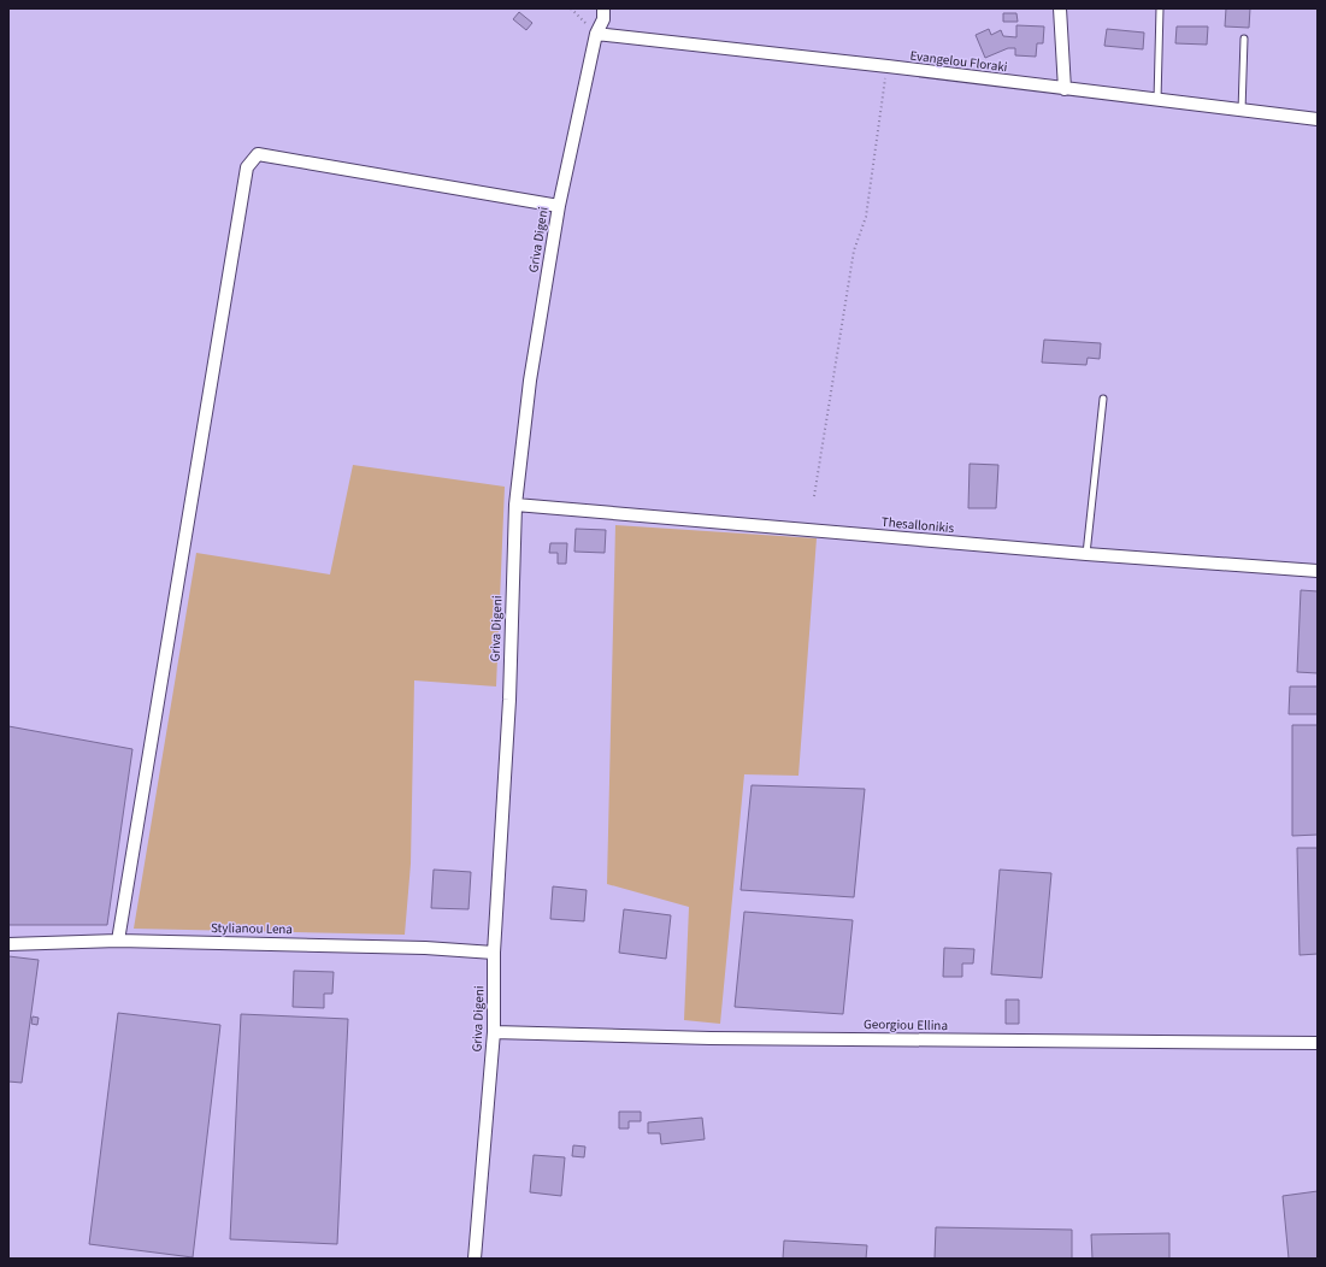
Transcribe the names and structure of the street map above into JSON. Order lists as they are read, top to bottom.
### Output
{
  "streets": {
    "street": [
      "Evangelou Floraki",
      "Griva Digeni",
      "Thesallonikis",
      "Stylianou Lena",
      "Georgiou Ellina"
    ]
  },
  "crossings": [
    ["Evangelou Floraki", "Griva Digeni"],
    ["Griva Digeni", "Thesallonikis"],
    ["Griva Digeni", "Stylianou Lena"],
    ["Griva Digeni", "Georgiou Ellina"]
  ]
}
